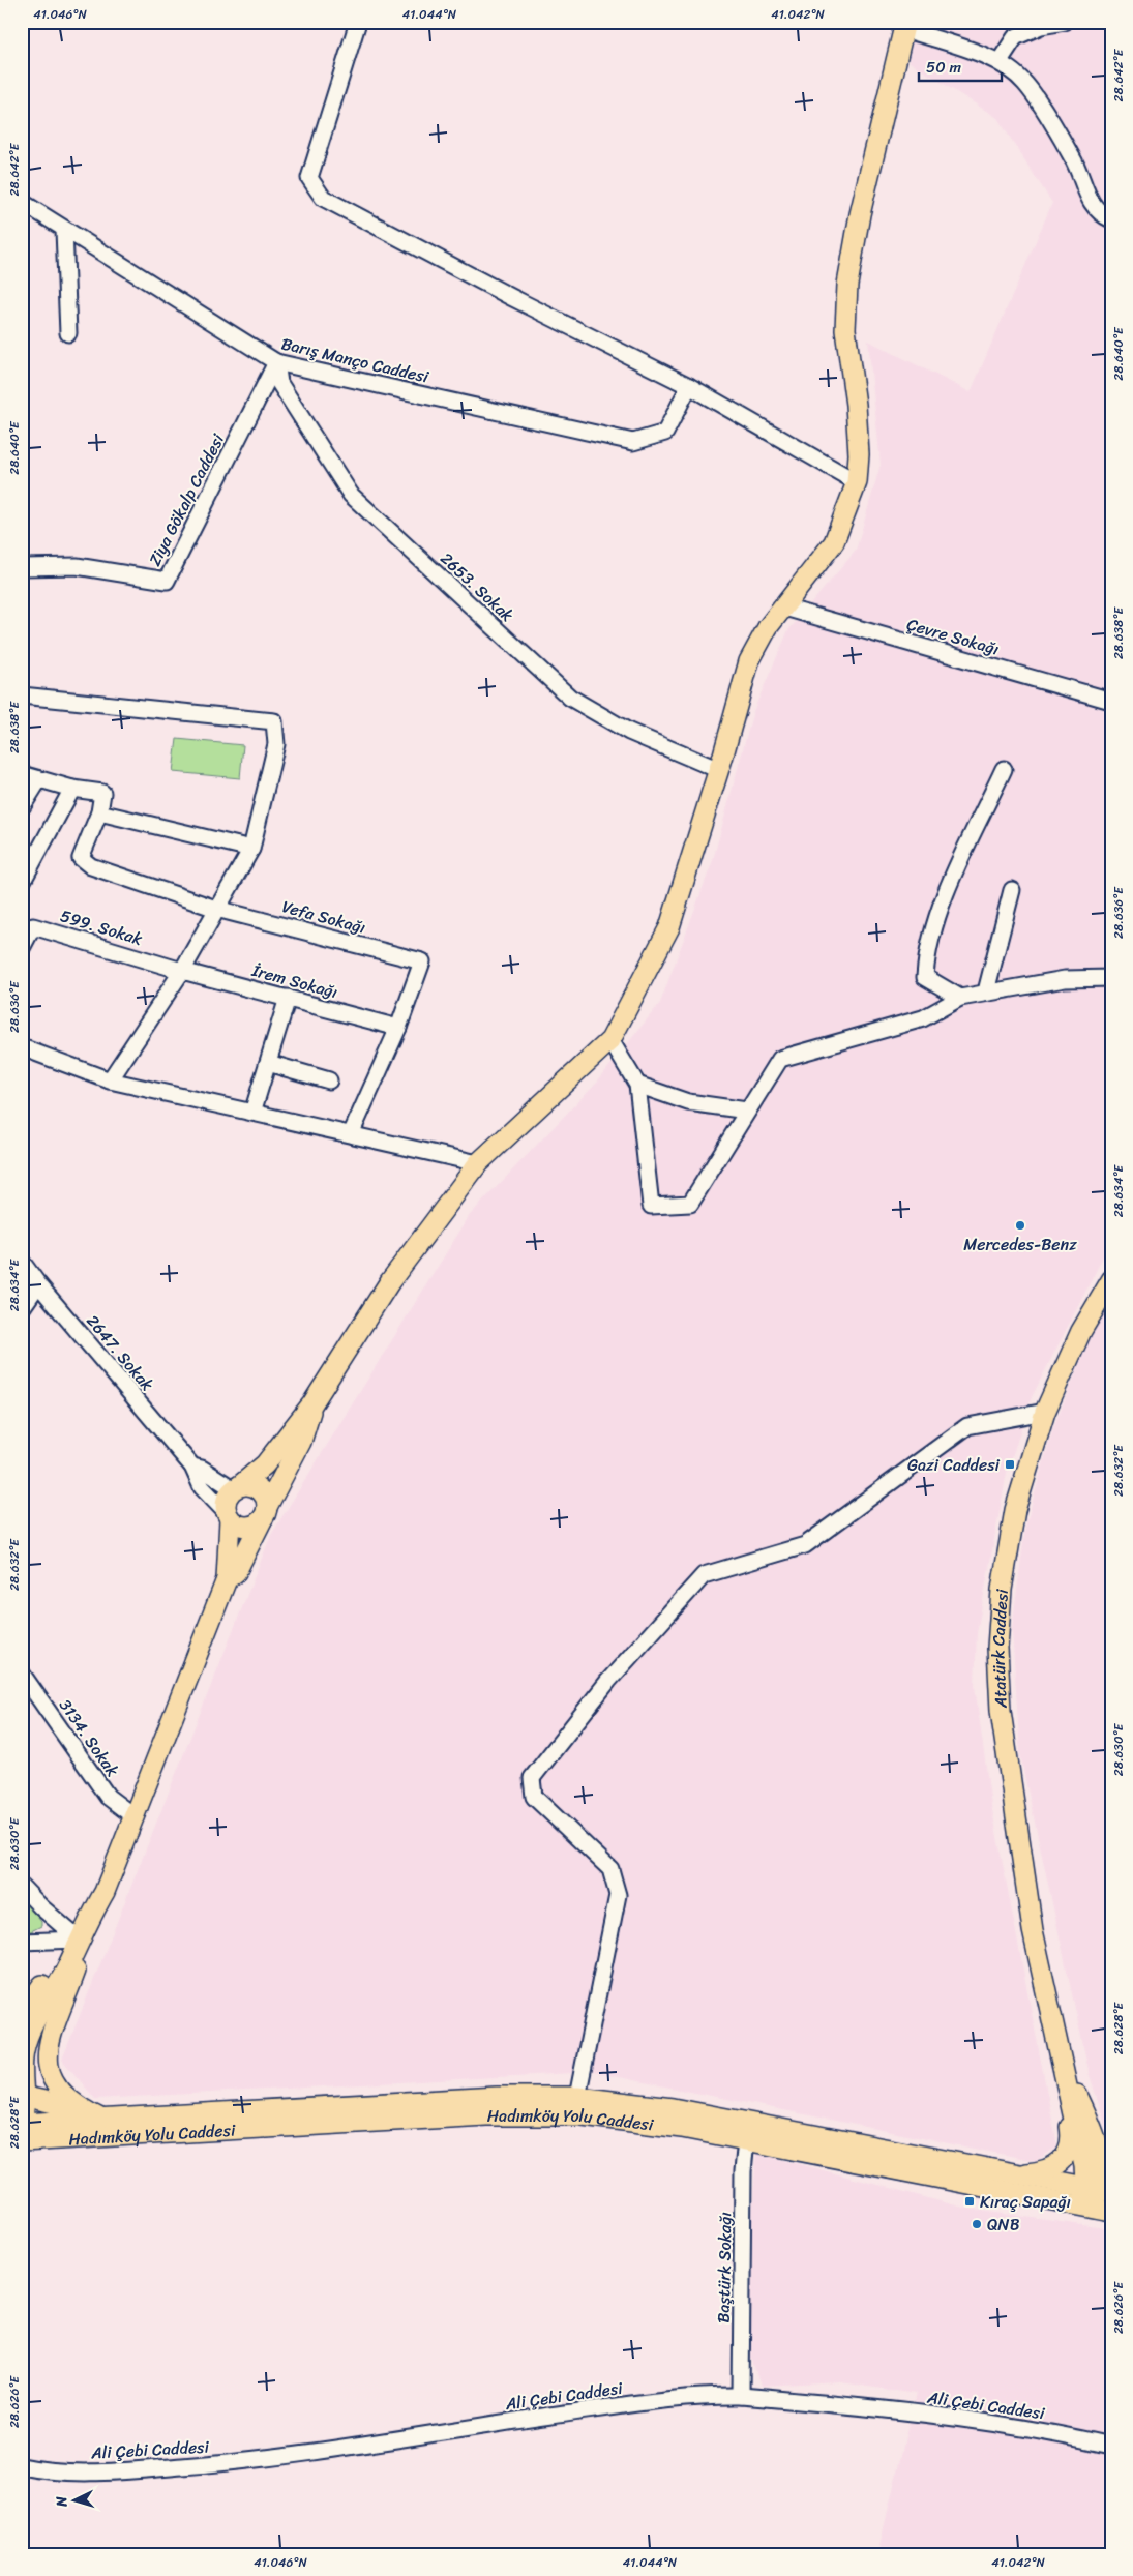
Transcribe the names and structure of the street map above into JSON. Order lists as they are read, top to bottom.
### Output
{
  "streets": {
    "main road": ["Atatürk Caddesi", "Hadımköy Yolu Caddesi"],
    "street": [
      "Barış Manço Caddesi",
      "Ziya Gökalp Caddesi",
      "2653. Sokak",
      "Çevre Sokağı",
      "Vefa Sokağı",
      "599. Sokak",
      "İrem Sokağı",
      "2647. Sokak",
      "3134. Sokak",
      "Baştürk Sokağı",
      "Ali Çebi Caddesi"
    ]
  },
  "crossings": [
    ["Barış Manço Caddesi", "Ziya Gökalp Caddesi"],
    ["Barış Manço Caddesi", "2653. Sokak"],
    ["Ziya Gökalp Caddesi", "2653. Sokak"],
    ["Vefa Sokağı", "İrem Sokağı"],
    ["599. Sokak", "İrem Sokağı"],
    ["Hadımköy Yolu Caddesi", "Baştürk Sokağı"],
    ["Baştürk Sokağı", "Ali Çebi Caddesi"]
  ],
  "places": {
    "other": ["Mercedes-Benz", "QNB"],
    "transit": ["Gazi Caddesi", "Kıraç Sapağı"]
  },
  "scale_bar": "50 m",
  "north": "left",
  "coordinates": [
    "41.046°N",
    "41.044°N",
    "41.042°N",
    "28.642°E",
    "28.640°E",
    "28.638°E",
    "28.636°E",
    "28.634°E",
    "28.632°E",
    "28.630°E",
    "28.628°E",
    "28.626°E"
  ]
}
